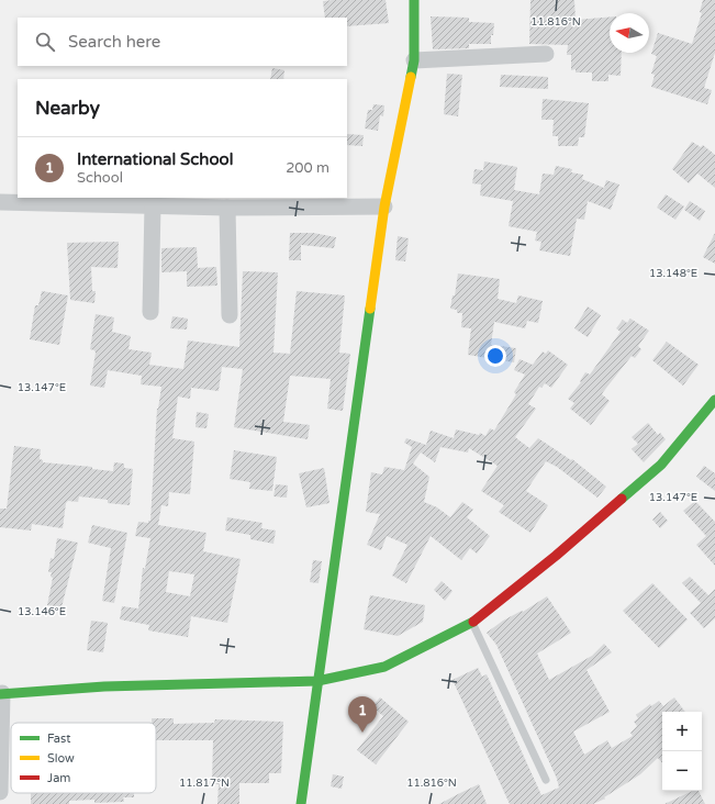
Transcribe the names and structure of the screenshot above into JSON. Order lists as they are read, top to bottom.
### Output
{
  "legend": ["Fast", "Slow", "Jam"],
  "north": "left",
  "page": {
    "search": "Search here",
    "heading": "Nearby",
    "list": [
      {
        "mark": "1",
        "name": "International School",
        "note": "School",
        "value": "200 m"
      }
    ],
    "pins": "1",
    "map_buttons": ["+", "−"]
  },
  "coordinates": [
    "11.816°N",
    "13.148°E",
    "13.147°E",
    "13.146°E",
    "11.817°N"
  ]
}
